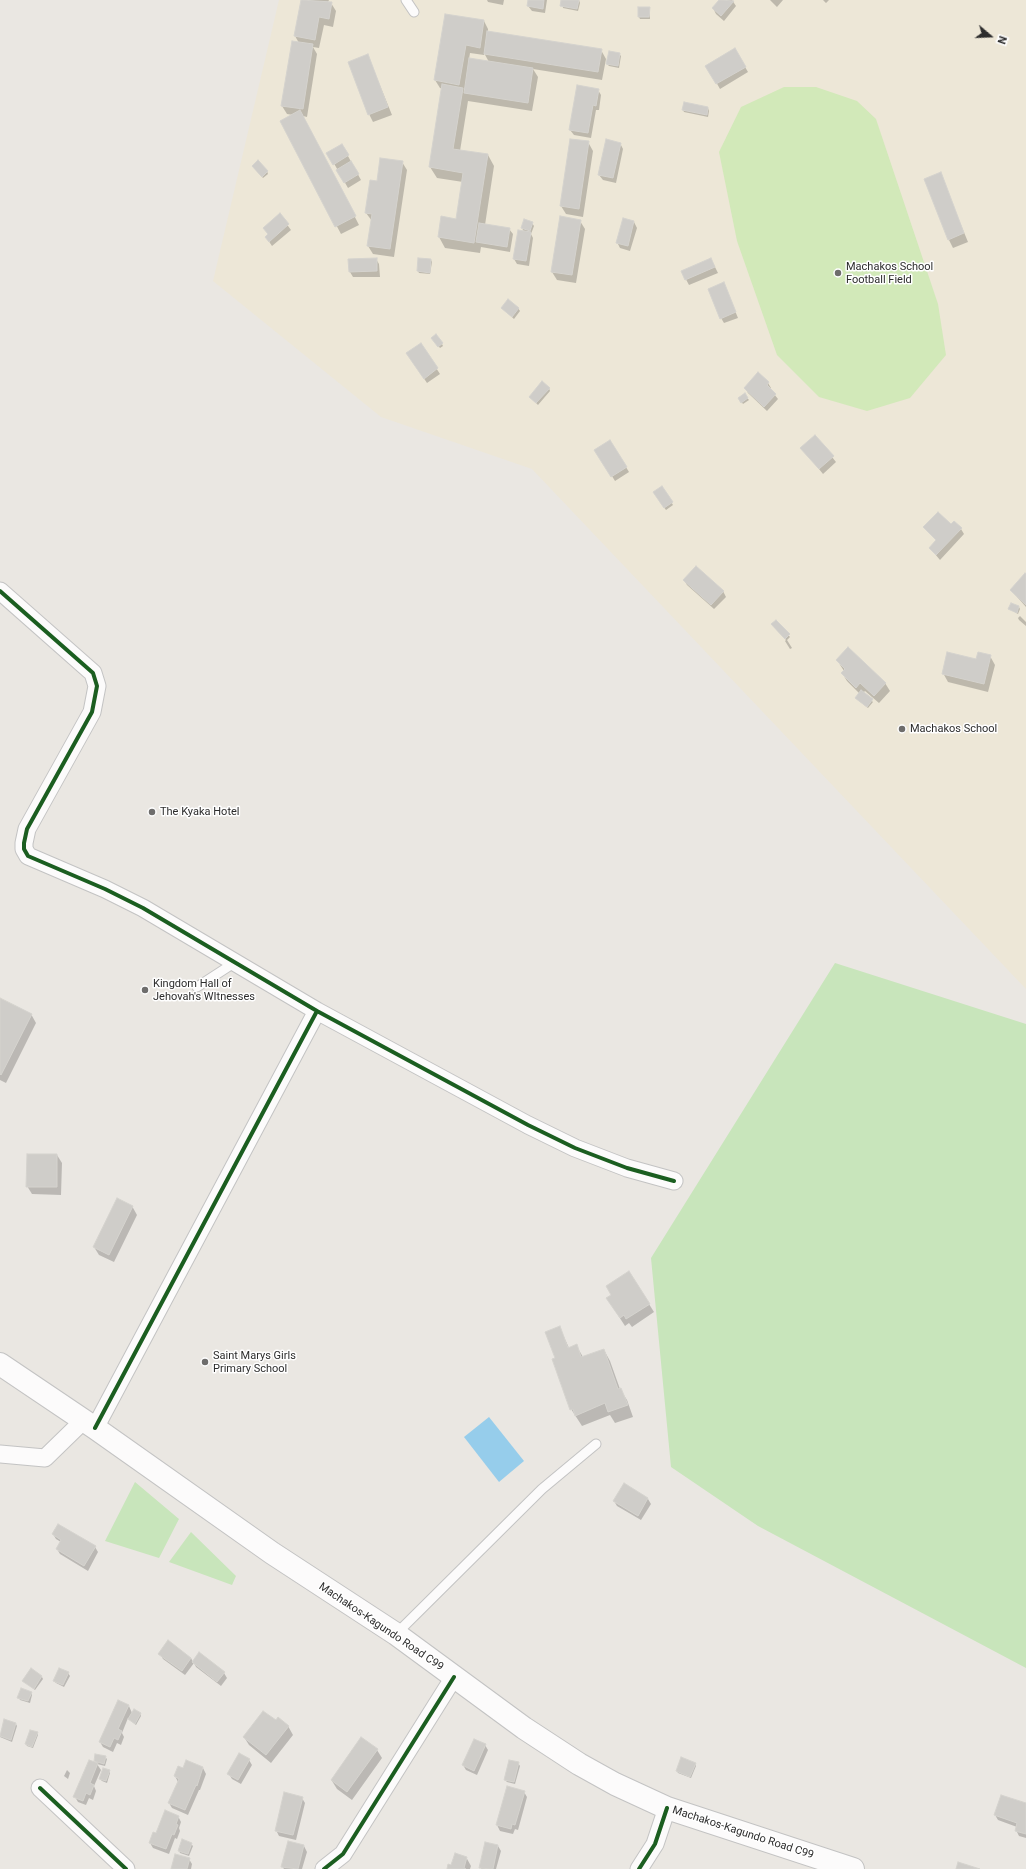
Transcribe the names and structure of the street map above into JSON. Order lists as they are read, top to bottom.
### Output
{
  "streets": {
    "main road": ["Machakos-Kagundo Road C99"]
  },
  "places": [
    "Machakos School Football Field",
    "Machakos School",
    "The Kyaka Hotel",
    "Kingdom Hall of Jehovah's WItnesses",
    "Saint Marys Girls Primary School"
  ],
  "north": "right"
}
